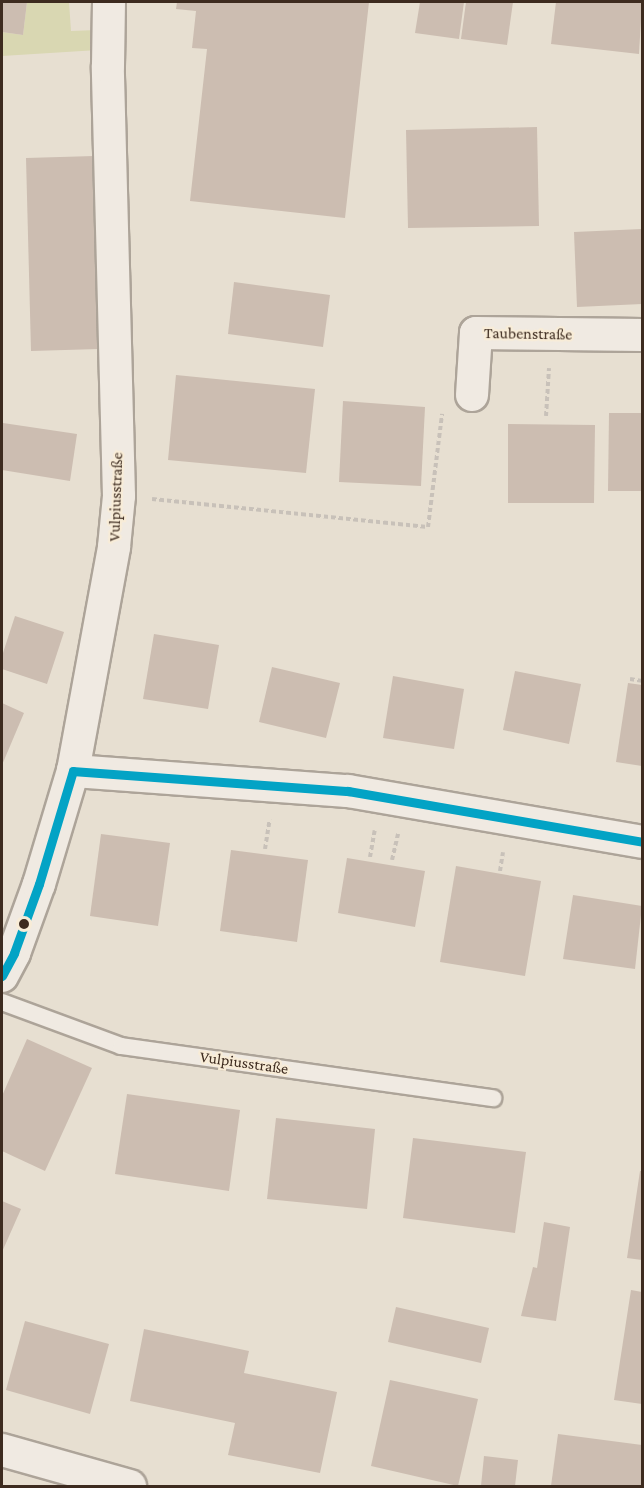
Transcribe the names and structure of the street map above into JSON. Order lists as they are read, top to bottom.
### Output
{
  "streets": {
    "street": ["Taubenstraße", "Vulpiusstraße"]
  }
}
